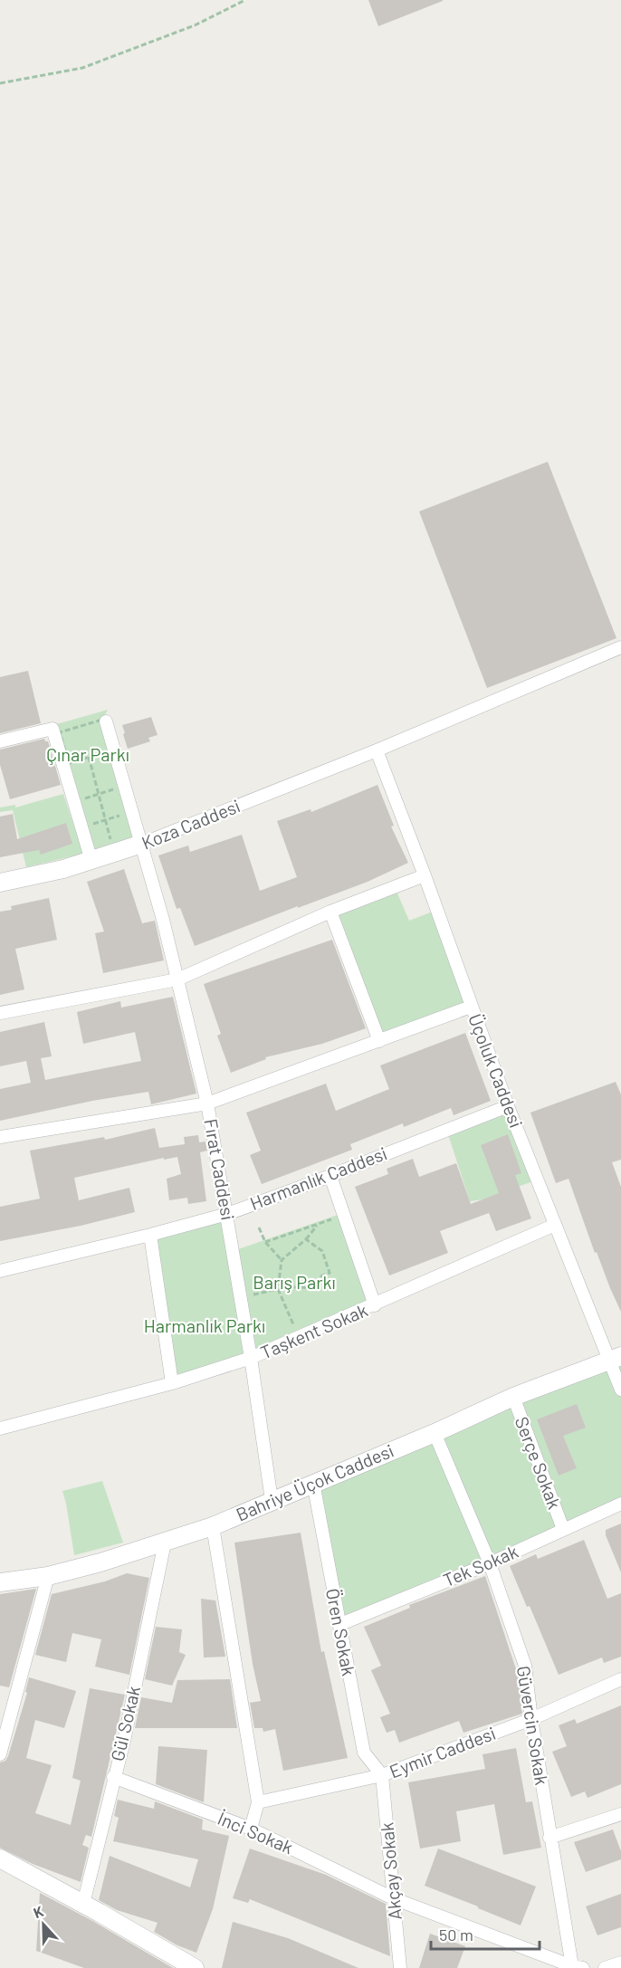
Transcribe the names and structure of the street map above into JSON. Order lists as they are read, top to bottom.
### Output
{
  "streets": {
    "main road": ["Koza Caddesi", "Bahriye Üçok Caddesi"],
    "street": [
      "Üçoluk Caddesi",
      "Fırat Caddesi",
      "Harmanlık Caddesi",
      "Taşkent Sokak",
      "Serçe Sokak",
      "Tek Sokak",
      "Ören Sokak",
      "Gül Sokak",
      "Güvercin Sokak",
      "Eymir Caddesi",
      "İnci Sokak",
      "Akçay Sokak"
    ]
  },
  "crossings": [
    ["Koza Caddesi", "Üçoluk Caddesi"],
    ["Koza Caddesi", "Fırat Caddesi"],
    ["Üçoluk Caddesi", "Harmanlık Caddesi"],
    ["Üçoluk Caddesi", "Taşkent Sokak"],
    ["Üçoluk Caddesi", "Bahriye Üçok Caddesi"],
    ["Fırat Caddesi", "Harmanlık Caddesi"],
    ["Fırat Caddesi", "Taşkent Sokak"],
    ["Fırat Caddesi", "Bahriye Üçok Caddesi"],
    ["Serçe Sokak", "Bahriye Üçok Caddesi"],
    ["Serçe Sokak", "Tek Sokak"],
    ["Bahriye Üçok Caddesi", "Ören Sokak"],
    ["Bahriye Üçok Caddesi", "Gül Sokak"],
    ["Bahriye Üçok Caddesi", "Güvercin Sokak"],
    ["Tek Sokak", "Ören Sokak"],
    ["Tek Sokak", "Güvercin Sokak"],
    ["Ören Sokak", "Eymir Caddesi"],
    ["Ören Sokak", "Akçay Sokak"],
    ["Gül Sokak", "İnci Sokak"],
    ["Güvercin Sokak", "Eymir Caddesi"],
    ["Güvercin Sokak", "İnci Sokak"],
    ["Eymir Caddesi", "Akçay Sokak"],
    ["İnci Sokak", "Akçay Sokak"]
  ],
  "parks": ["Çınar Parkı", "Barış Parkı", "Harmanlık Parkı"],
  "scale_bar": "50 m",
  "north": "top"
}
